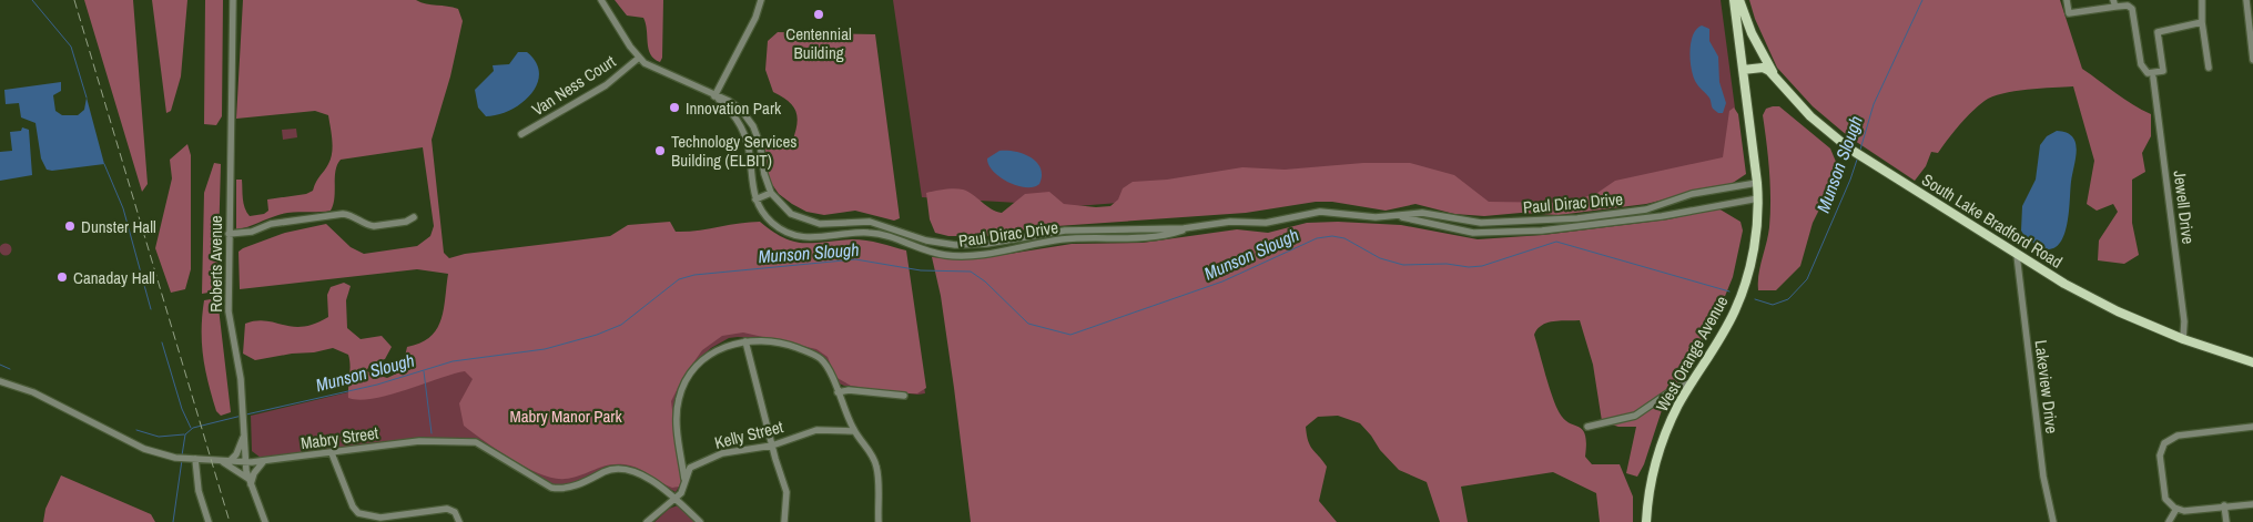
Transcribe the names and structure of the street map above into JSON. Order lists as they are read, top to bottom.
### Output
{
  "streets": {
    "main road": ["South Lake Bradford Road", "West Orange Avenue"],
    "street": [
      "Van Ness Court",
      "Paul Dirac Drive",
      "Jewell Drive",
      "Roberts Avenue",
      "Lakeview Drive",
      "Kelly Street",
      "Mabry Street"
    ]
  },
  "crossings": [
    ["Paul Dirac Drive", "West Orange Avenue"],
    ["Jewell Drive", "South Lake Bradford Road"],
    ["South Lake Bradford Road", "Lakeview Drive"],
    ["Roberts Avenue", "Mabry Street"],
    ["Kelly Street", "Mabry Street"]
  ],
  "water": ["Munson Slough"],
  "parks": ["Mabry Manor Park"],
  "places": [
    "Centennial Building",
    "Innovation Park",
    "Technology Services Building (ELBIT)",
    "Dunster Hall",
    "Canaday Hall"
  ]
}
